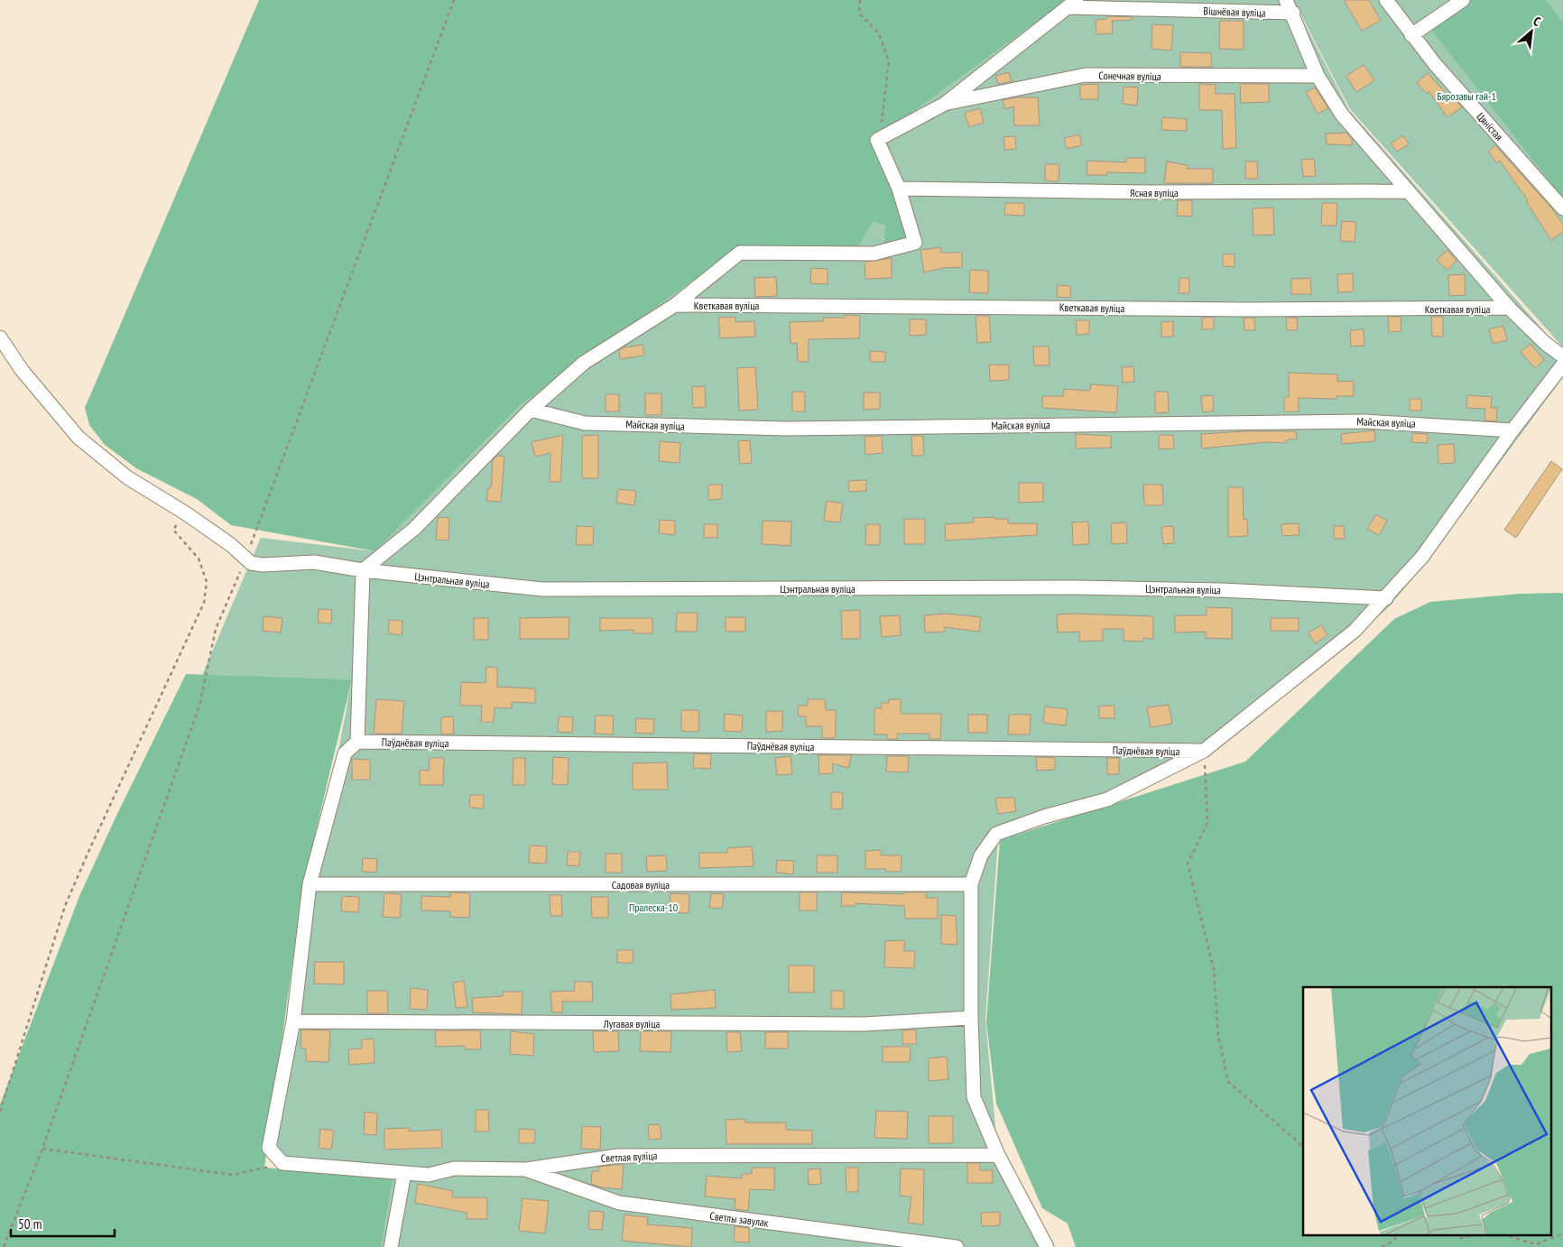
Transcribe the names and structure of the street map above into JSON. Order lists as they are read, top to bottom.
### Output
{
  "streets": {
    "street": [
      "Вішнёвая вуліца",
      "Сонечная вуліца",
      "Цяністая",
      "Ясная вуліца",
      "Кветкавая вуліца",
      "Майская вуліца",
      "Цэнтральная вуліца",
      "Паўднёвая вуліца",
      "Садовая вуліца",
      "Лугавая вуліца",
      "Светлая вуліца",
      "Светлы завулак"
    ]
  },
  "crossings": [
    ["Светлая вуліца", "Светлы завулак"]
  ],
  "parks": ["Бярозавы гай-1", "Пралеска-10"],
  "scale_bar": "50 m",
  "north": "top right"
}
